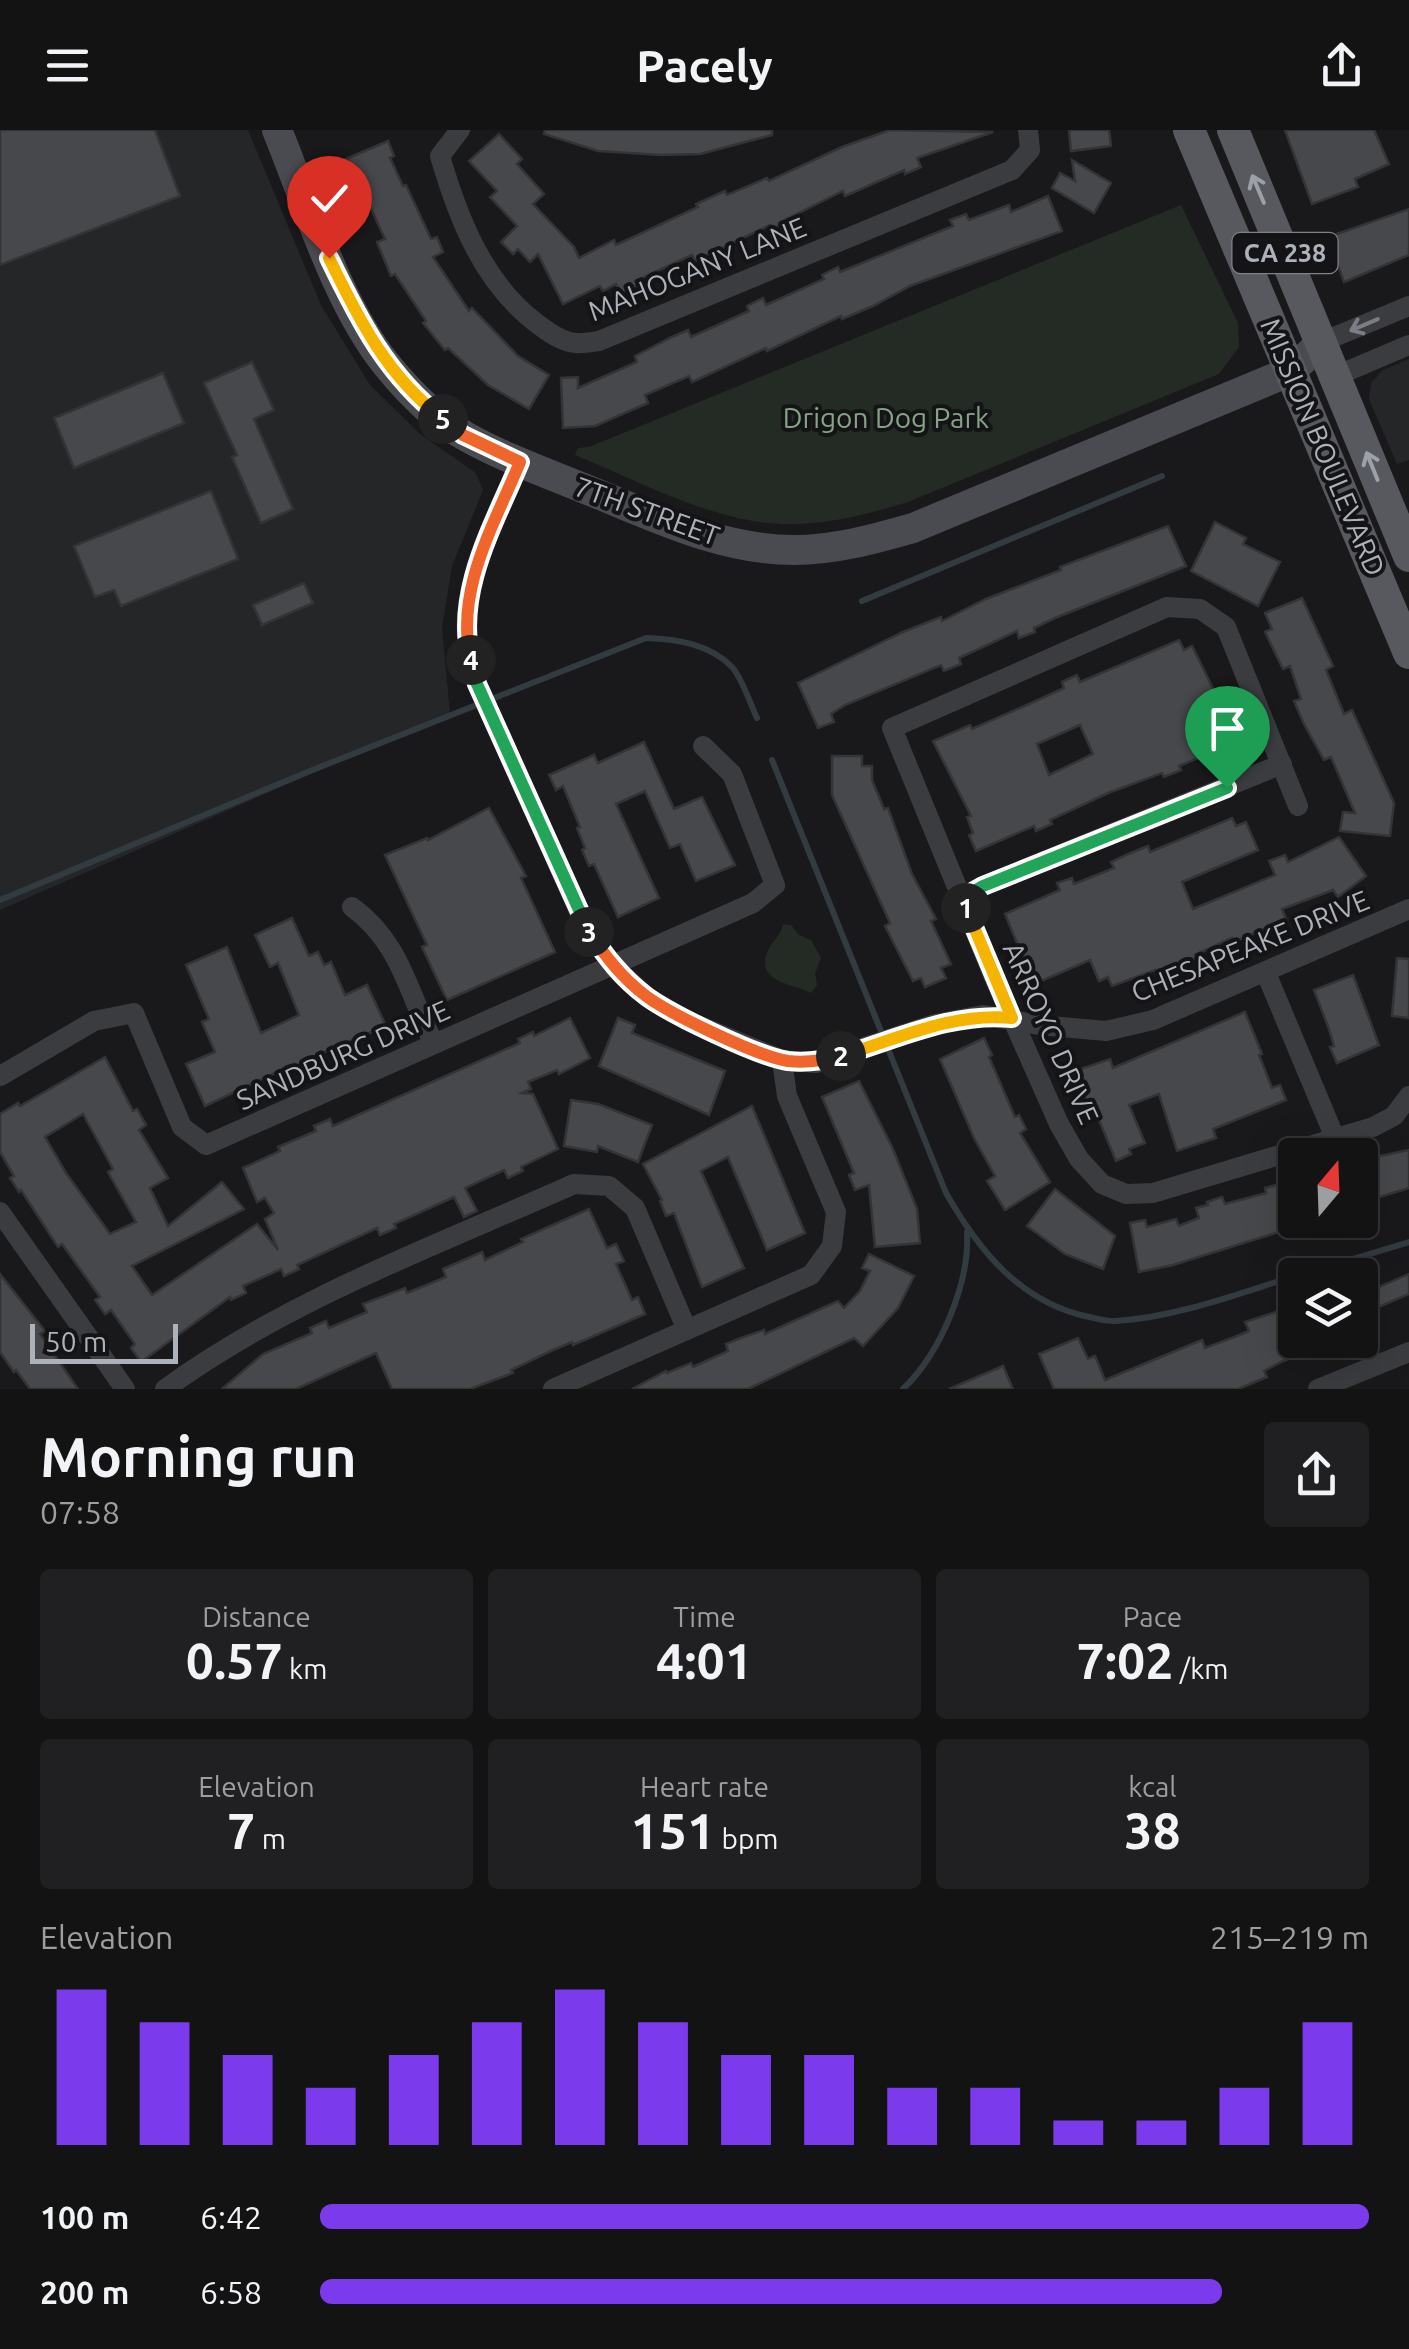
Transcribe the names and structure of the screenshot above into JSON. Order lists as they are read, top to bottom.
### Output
{
  "streets": {
    "main road": ["CA 238", "MISSION BOULEVARD"],
    "street": [
      "MAHOGANY LANE",
      "7TH STREET",
      "CHESAPEAKE DRIVE",
      "ARROYO DRIVE",
      "SANDBURG DRIVE"
    ]
  },
  "crossings": [
    ["MISSION BOULEVARD", "7TH STREET"],
    ["7TH STREET", "CHESAPEAKE DRIVE"],
    ["CHESAPEAKE DRIVE", "ARROYO DRIVE"],
    ["CHESAPEAKE DRIVE", "SANDBURG DRIVE"]
  ],
  "parks": ["Drigon Dog Park"],
  "scale_bar": "50 m",
  "north": "top",
  "page": {
    "header": "Pacely",
    "pins": [
      "5",
      "4",
      "1",
      "3",
      "2"
    ],
    "scale": "50 m",
    "heading": ["Morning run", "07:58"],
    "stats": [
      ["Distance", "0.57 km"],
      ["Time", "4:01"],
      ["Pace", "7:02 /km"],
      ["Elevation", "7 m"],
      ["Heart rate", "151 bpm"],
      ["kcal", "38"]
    ],
    "chart": ["Elevation", "215–219 m"],
    "list": [
      {
        "name": "100 m",
        "note": "6:42"
      },
      {
        "name": "200 m",
        "note": "6:58"
      }
    ]
  }
}
